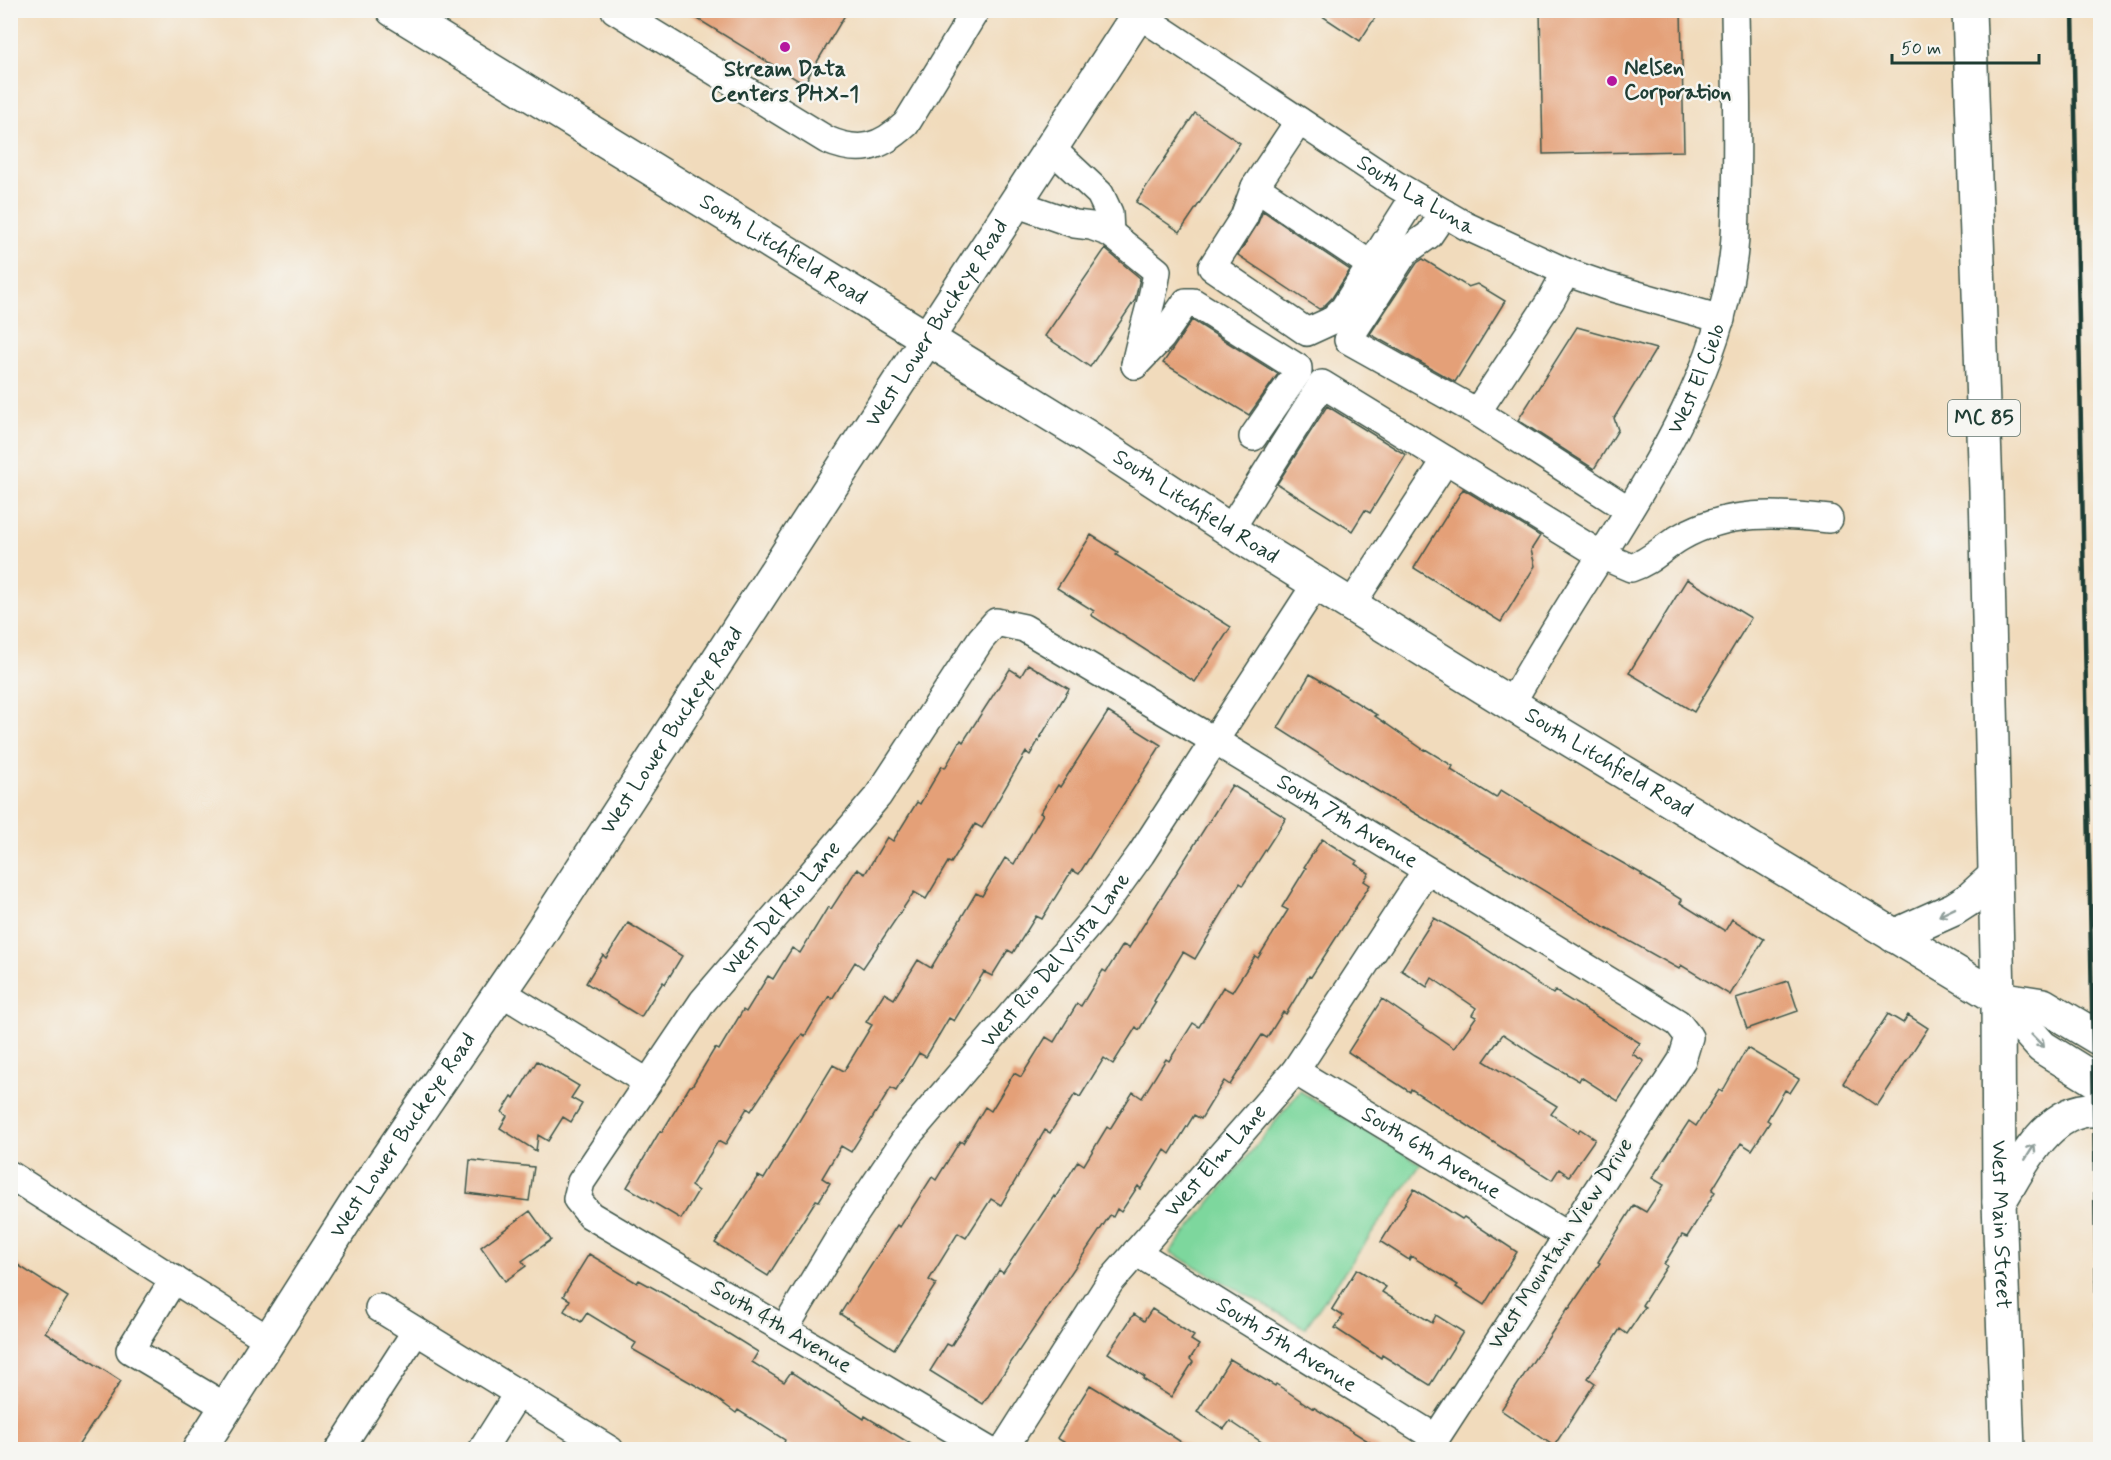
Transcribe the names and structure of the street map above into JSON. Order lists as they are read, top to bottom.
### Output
{
  "streets": {
    "main road": [
      "South Litchfield Road",
      "West Lower Buckeye Road",
      "MC 85",
      "West Main Street"
    ],
    "street": [
      "South La Luna",
      "West El Cielo",
      "South 7th Avenue",
      "West Del Rio Lane",
      "West Rio Del Vista Lane",
      "South 6th Avenue",
      "West Elm Lane",
      "West Mountain View Drive",
      "South 4th Avenue",
      "South 5th Avenue"
    ]
  },
  "crossings": [
    ["South La Luna", "West Lower Buckeye Road"],
    ["South La Luna", "West El Cielo"],
    ["South Litchfield Road", "West Lower Buckeye Road"],
    ["South Litchfield Road", "West El Cielo"],
    ["South Litchfield Road", "MC 85"],
    ["South Litchfield Road", "West Rio Del Vista Lane"],
    ["South Litchfield Road", "West Main Street"],
    ["MC 85", "West Main Street"],
    ["South 7th Avenue", "West Del Rio Lane"],
    ["South 7th Avenue", "West Rio Del Vista Lane"],
    ["South 7th Avenue", "West Elm Lane"],
    ["South 7th Avenue", "West Mountain View Drive"],
    ["West Del Rio Lane", "South 4th Avenue"],
    ["West Rio Del Vista Lane", "South 4th Avenue"],
    ["South 6th Avenue", "West Elm Lane"],
    ["South 6th Avenue", "West Mountain View Drive"],
    ["West Elm Lane", "South 5th Avenue"],
    ["West Mountain View Drive", "South 5th Avenue"]
  ],
  "places": ["Stream Data Centers PHX-1", "Nelsen Corporation"],
  "scale_bar": "50 m"
}
